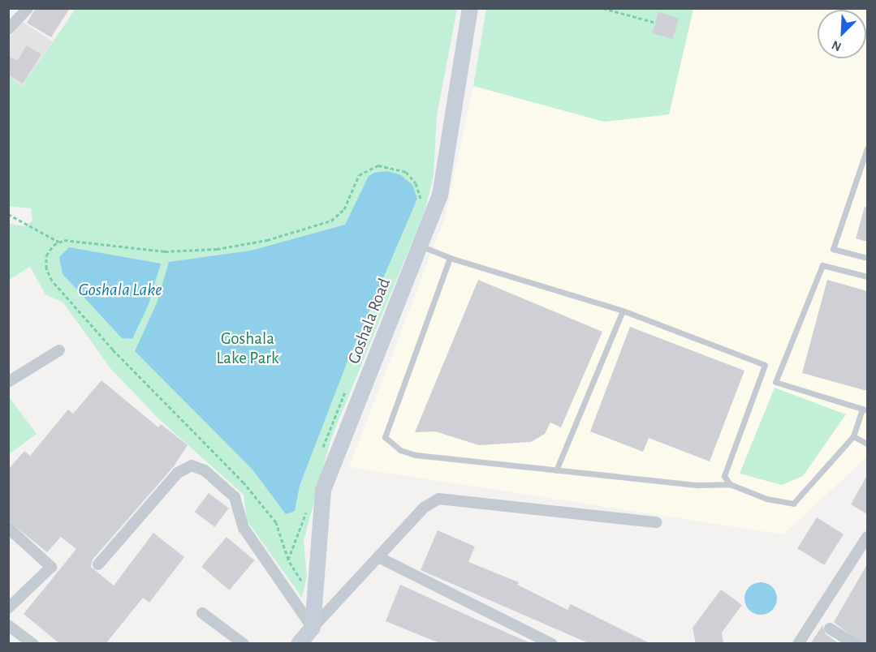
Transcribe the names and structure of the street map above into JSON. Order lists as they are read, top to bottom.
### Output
{
  "streets": {
    "street": ["Goshala Road"]
  },
  "water": ["Goshala Lake"],
  "parks": ["Goshala Lake Park"],
  "north": "bottom left"
}
